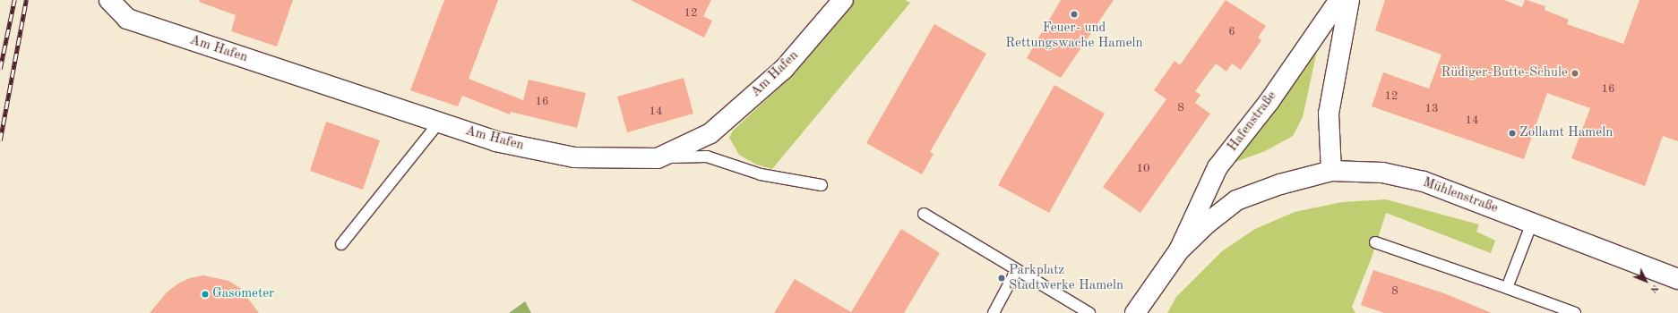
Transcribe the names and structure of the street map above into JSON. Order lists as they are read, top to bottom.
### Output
{
  "streets": {
    "street": ["Am Hafen", "Hafenstraße", "Mühlenstraße"]
  },
  "crossings": [
    ["Hafenstraße", "Mühlenstraße"]
  ],
  "places": [
    "Feuer- und Rettungswache Hameln",
    "Rüdiger-Butte-Schule",
    "Zollamt Hameln",
    "Parkplatz Stadtwerke Hameln",
    "Gasometer"
  ],
  "house_numbers": [
    "12",
    "6",
    "16",
    "12",
    "16",
    "8",
    "13",
    "14",
    "14",
    "10",
    "8"
  ],
  "north": "bottom right"
}
